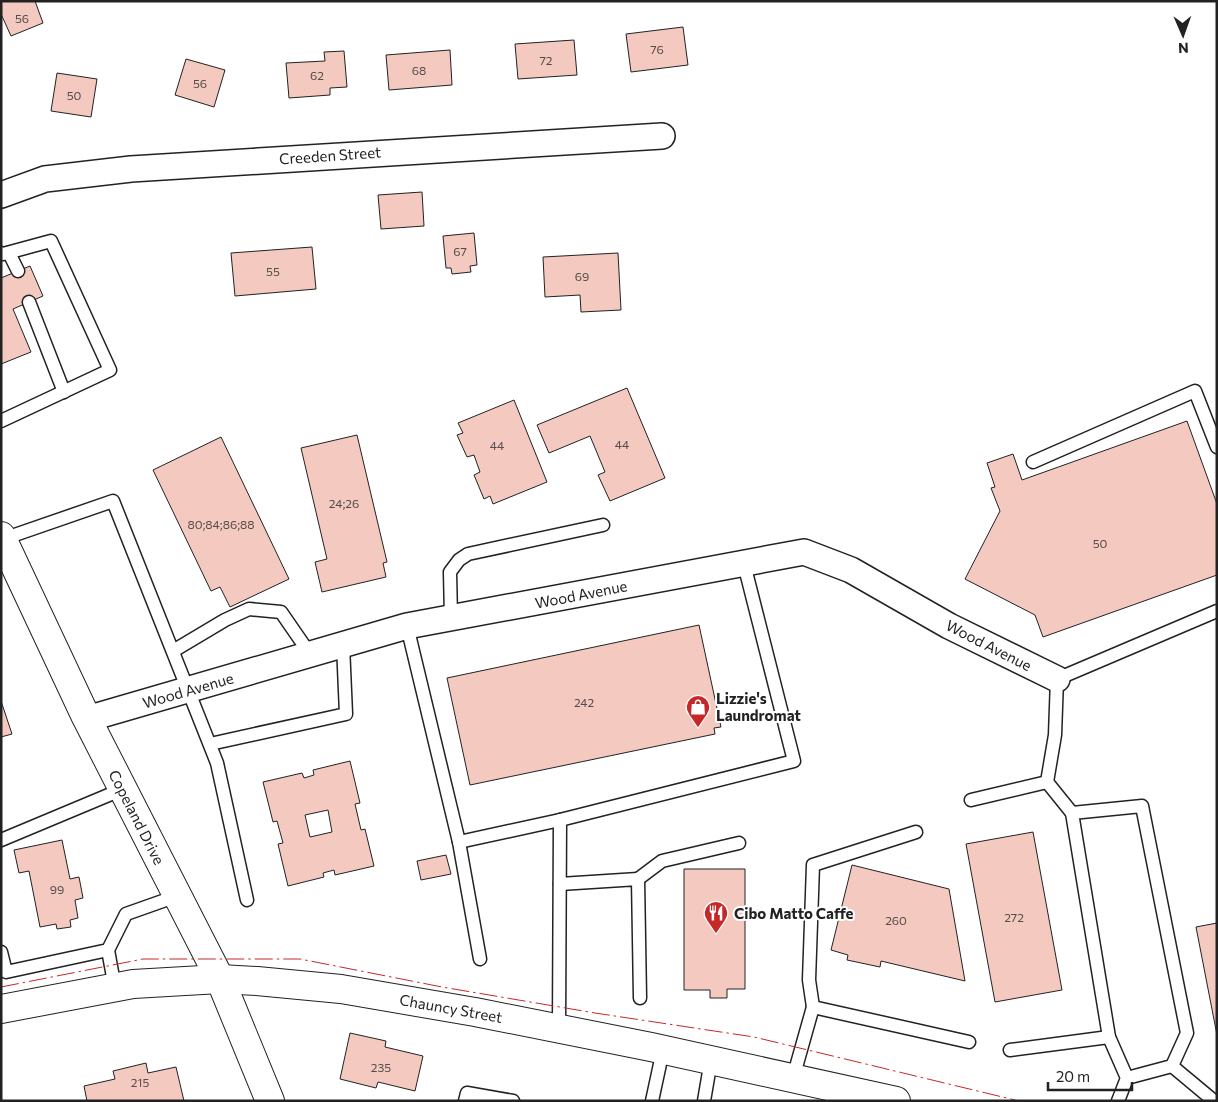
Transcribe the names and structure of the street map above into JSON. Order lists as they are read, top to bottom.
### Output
{
  "streets": {
    "main road": ["Copeland Drive", "Chauncy Street"],
    "street": ["Creeden Street", "Wood Avenue"]
  },
  "crossings": [
    ["Wood Avenue", "Copeland Drive"],
    ["Copeland Drive", "Chauncy Street"]
  ],
  "places": {
    "shop": ["Lizzie's Laundromat"],
    "restaurant": ["Cibo Matto Caffe"]
  },
  "house_numbers": [
    "56",
    "76",
    "72",
    "68",
    "62",
    "56",
    "50",
    "67",
    "55",
    "69",
    "44",
    "44",
    "24;26",
    "80;84;86;88",
    "50",
    "242",
    "99",
    "272",
    "260",
    "235",
    "215"
  ],
  "scale_bar": "20 m",
  "north": "bottom"
}
